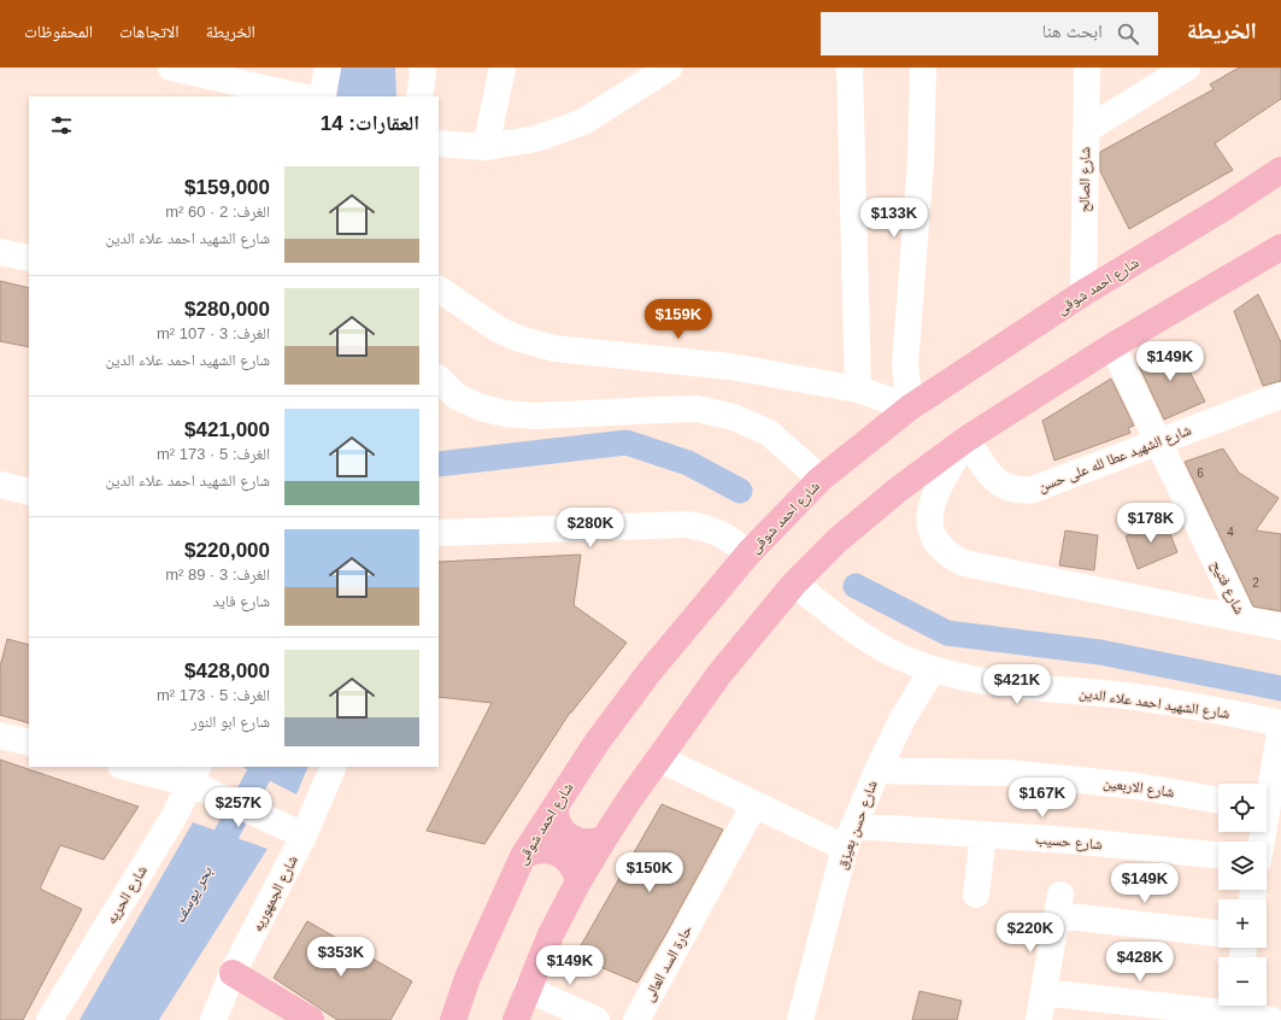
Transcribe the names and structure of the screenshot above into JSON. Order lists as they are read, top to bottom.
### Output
{
  "streets": {
    "main road": ["شارع احمد شوقى"],
    "street": [
      "شارع الصالح",
      "شارع الشهيد عطا لله على حسن",
      "شارع فتيح",
      "شارع الشهيد احمد علاء الدين",
      "شارع الاربعين",
      "شارع حسن بعيزق",
      "شارع حسيب",
      "شارع الجمهوريه",
      "شارع الحريه",
      "حارة السد العالى"
    ]
  },
  "crossings": [
    ["شارع الصالح", "شارع احمد شوقى"],
    ["شارع الشهيد عطا لله على حسن", "شارع فتيح"],
    ["شارع الشهيد احمد علاء الدين", "شارع حسن بعيزق"],
    ["شارع الاربعين", "شارع حسن بعيزق"],
    ["شارع حسن بعيزق", "شارع حسيب"]
  ],
  "water": ["بحر يوسف"],
  "house_numbers": ["6", "4", "2"],
  "page": {
    "header": "الخريطة",
    "search": "ابحث هنا",
    "nav": ["الخريطة", "الاتجاهات", "المحفوظات"],
    "heading": "العقارات: 14",
    "list": [
      {
        "name": "$159,000",
        "note": "الغرف: 2 · 60 m² · شارع الشهيد احمد علاء الدين"
      },
      {
        "name": "$280,000",
        "note": "الغرف: 3 · 107 m² · شارع الشهيد احمد علاء الدين"
      },
      {
        "name": "$421,000",
        "note": "الغرف: 5 · 173 m² · شارع الشهيد احمد علاء الدين"
      },
      {
        "name": "$220,000",
        "note": "الغرف: 3 · 89 m² · شارع فايد"
      },
      {
        "name": "$428,000",
        "note": "الغرف: 5 · 173 m² · شارع ابو النور"
      }
    ],
    "price": [
      "$133K",
      "$159K",
      "$149K",
      "$178K",
      "$280K",
      "$421K",
      "$167K",
      "$257K",
      "$150K",
      "$149K",
      "$220K",
      "$353K",
      "$428K",
      "$149K"
    ],
    "map_buttons": ["+", "−"]
  }
}
